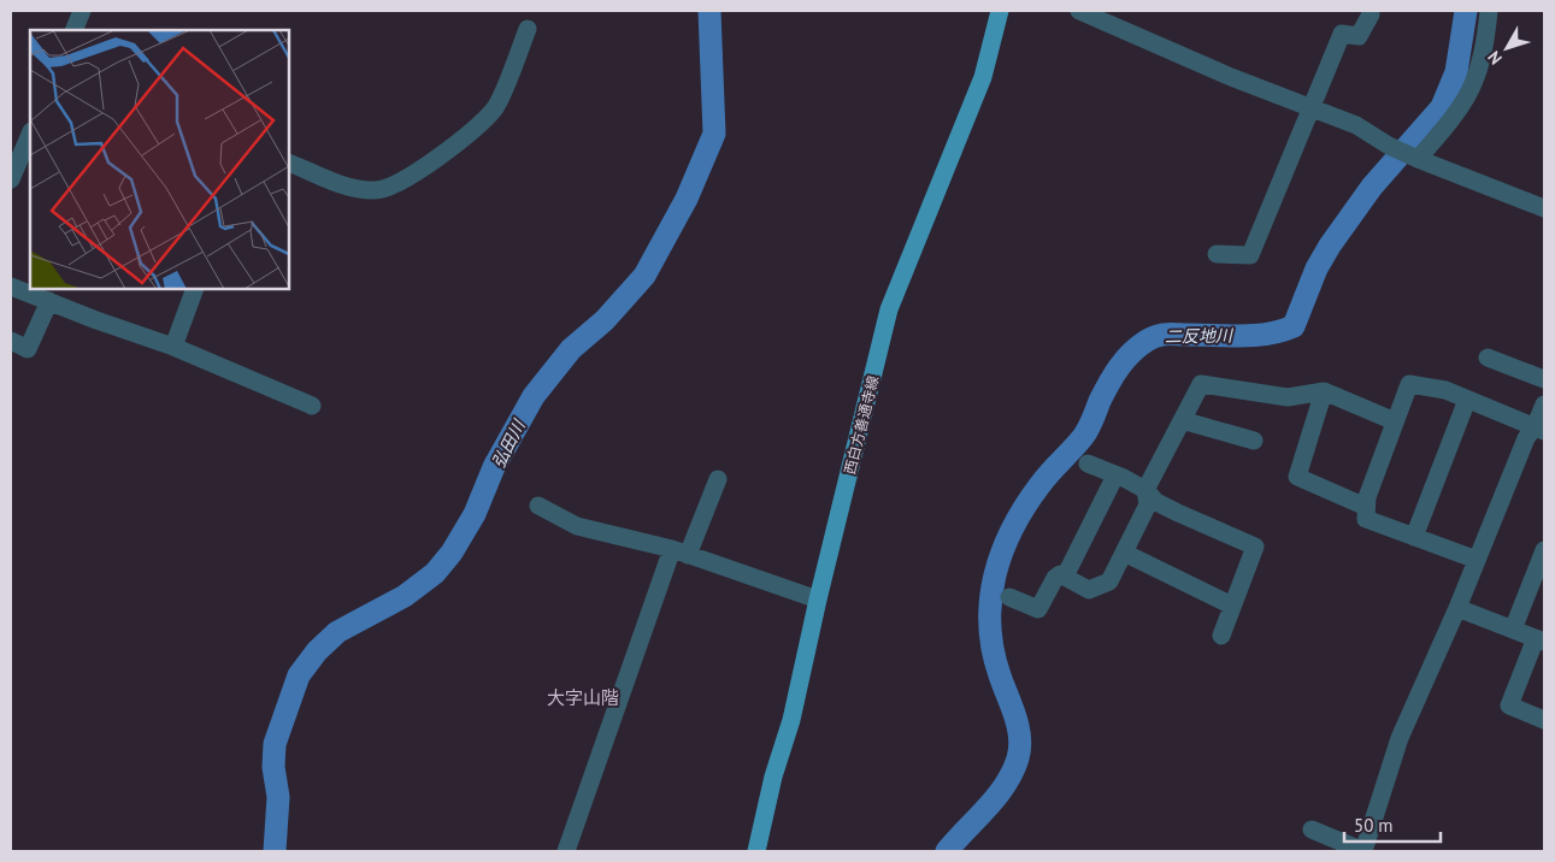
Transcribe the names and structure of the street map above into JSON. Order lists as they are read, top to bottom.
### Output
{
  "streets": {
    "main road": ["西白方善通寺線"]
  },
  "districts": ["大字山階"],
  "water": ["二反地川", "弘田川"],
  "scale_bar": "50 m",
  "north": "bottom left"
}
